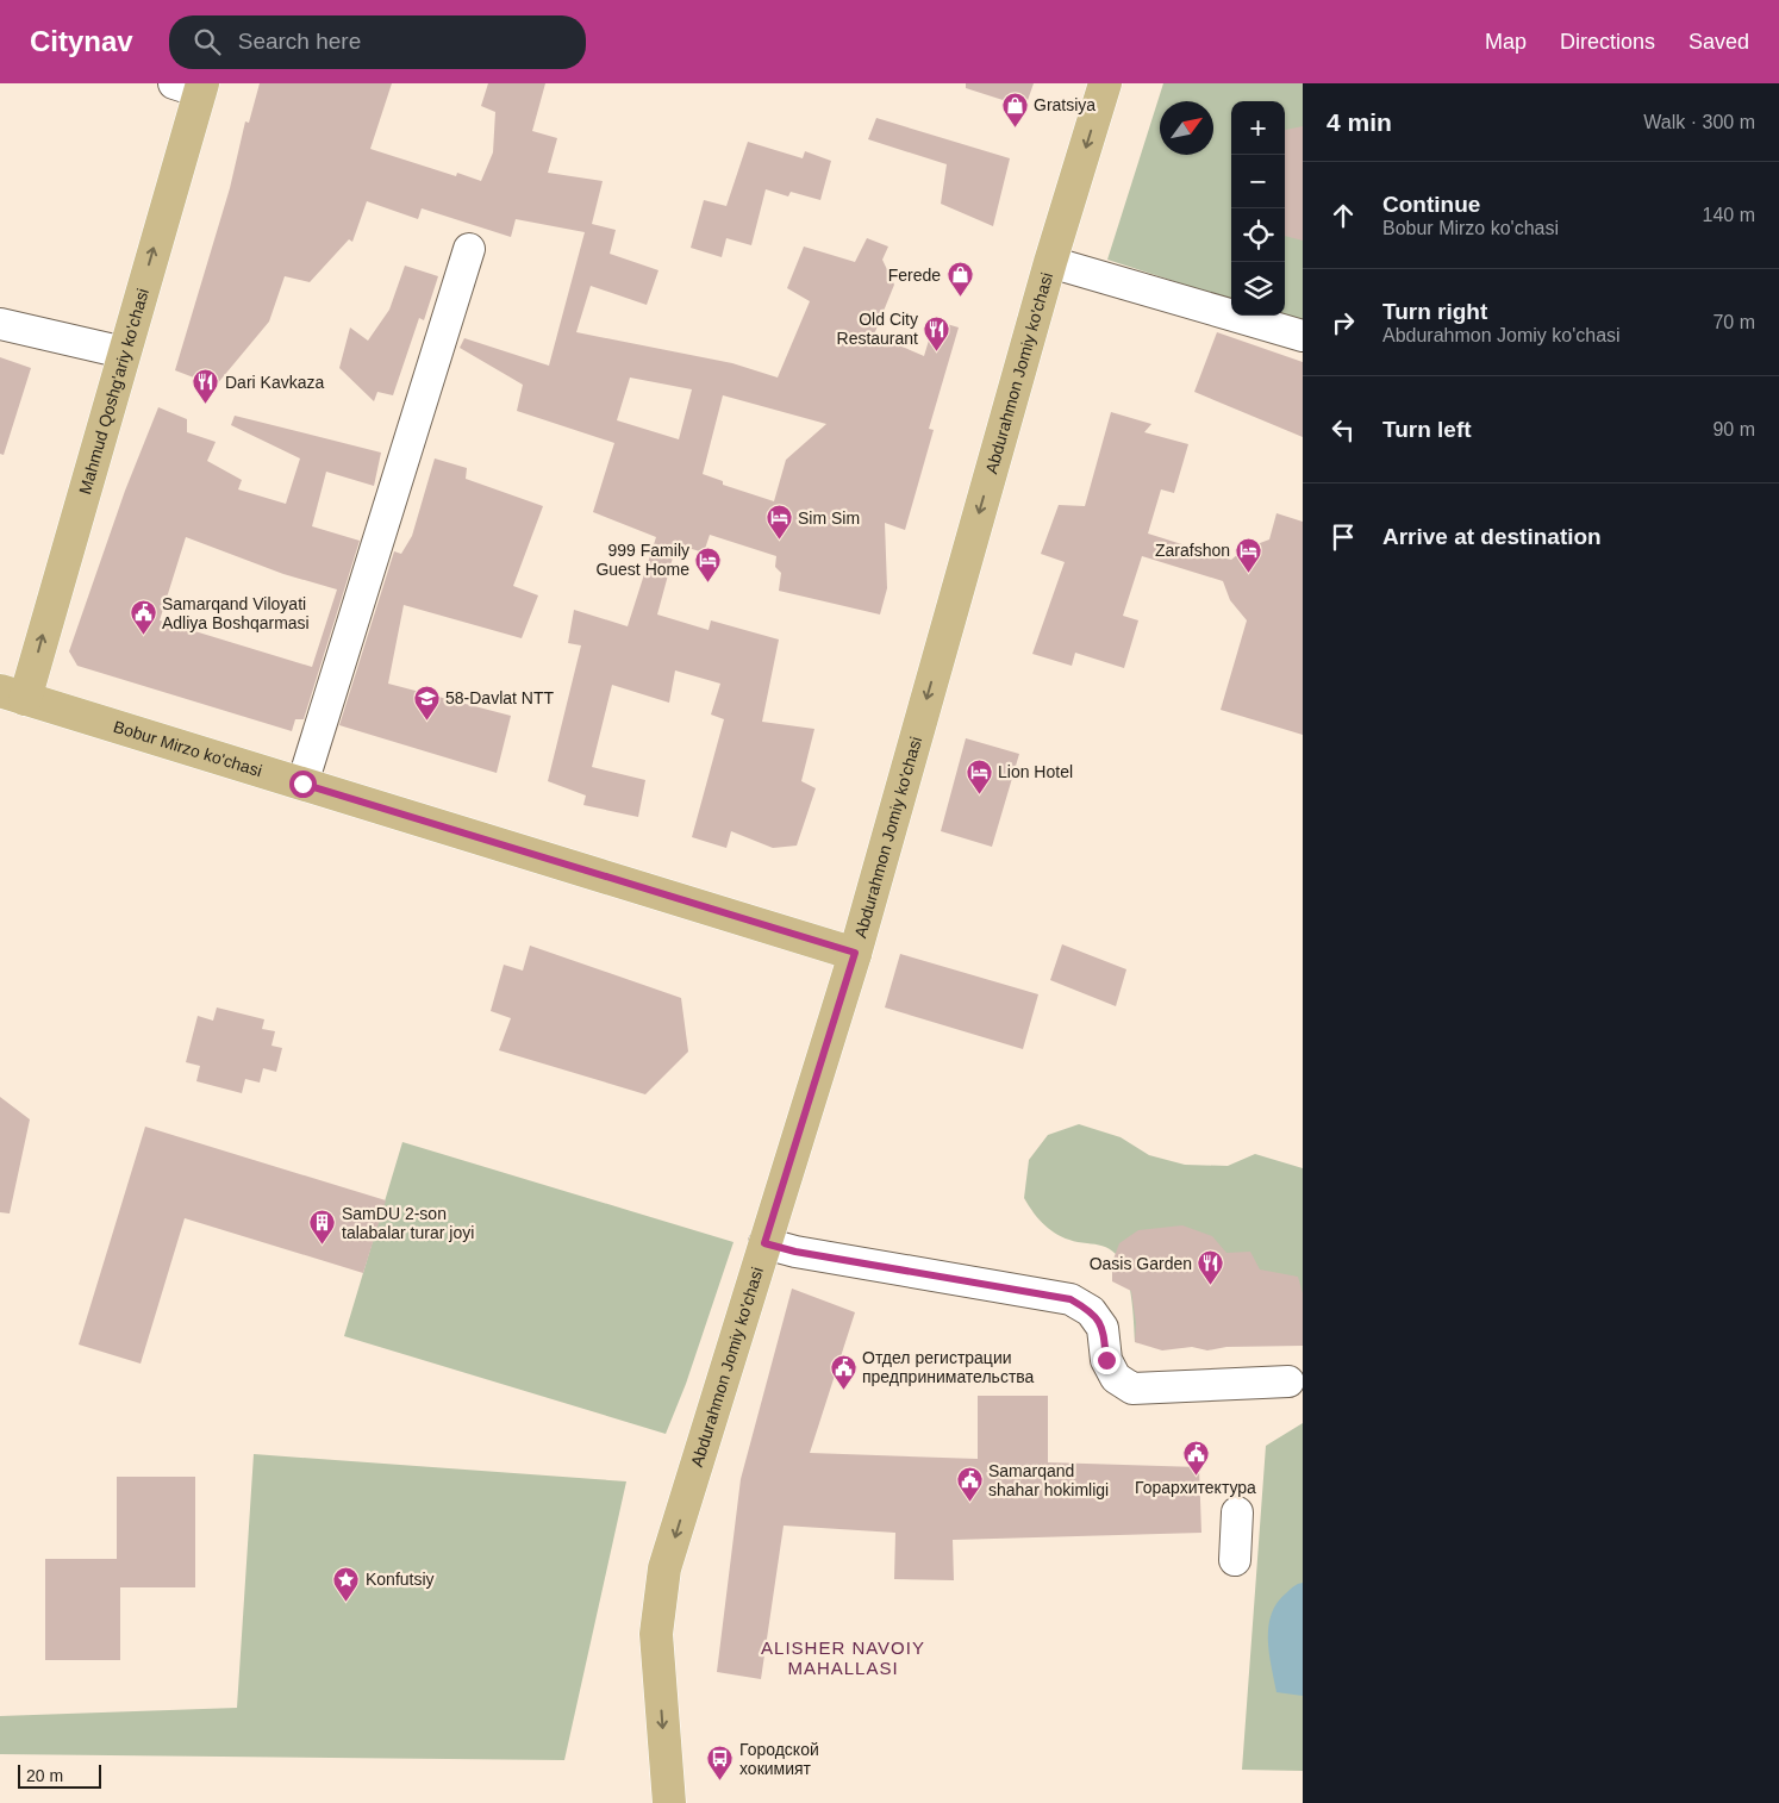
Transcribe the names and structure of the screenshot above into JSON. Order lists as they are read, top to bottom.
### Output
{
  "streets": {
    "main road": ["Abdurahmon Jomiy ko'chasi", "Mahmud Qoshg'ariy ko'chasi", "Bobur Mirzo ko'chasi"]
  },
  "crossings": [
    ["Abdurahmon Jomiy ko'chasi", "Bobur Mirzo ko'chasi"],
    ["Mahmud Qoshg'ariy ko'chasi", "Bobur Mirzo ko'chasi"]
  ],
  "one_way": ["Abdurahmon Jomiy ko'chasi", "Mahmud Qoshg'ariy ko'chasi"],
  "districts": ["ALISHER NAVOIY MAHALLASI"],
  "places": {
    "shop": ["Gratsiya", "Ferede"],
    "restaurant": ["Old City Restaurant", "Dari Kavkaza", "Oasis Garden"],
    "hotel": [
      "Sim Sim",
      "Zarafshon",
      "999 Family Guest Home",
      "Lion Hotel"
    ],
    "public building": [
      "Samarqand Viloyati Adliya Boshqarmasi",
      "Отдел регистрации предпринимательства",
      "Горархитектура",
      "Samarqand shahar hokimligi"
    ],
    "school or university": ["58-Davlat NTT"],
    "building": ["SamDU 2-son talabalar turar joyi"],
    "place": ["Konfutsiy"],
    "bus stop": ["Городской хокимият"]
  },
  "scale_bar": "20 m",
  "north": "top right",
  "page": {
    "header": "Citynav",
    "search": "Search here",
    "nav": ["Map", "Directions", "Saved"],
    "heading": ["4 min", "Walk · 300 m"],
    "map_buttons": ["+", "−"],
    "list": [
      ["Continue", "Bobur Mirzo ko'chasi", "140 m"],
      ["Turn right", "Abdurahmon Jomiy ko'chasi", "70 m"],
      ["Turn left", "90 m"],
      "Arrive at destination"
    ],
    "scale": "20 m"
  }
}
